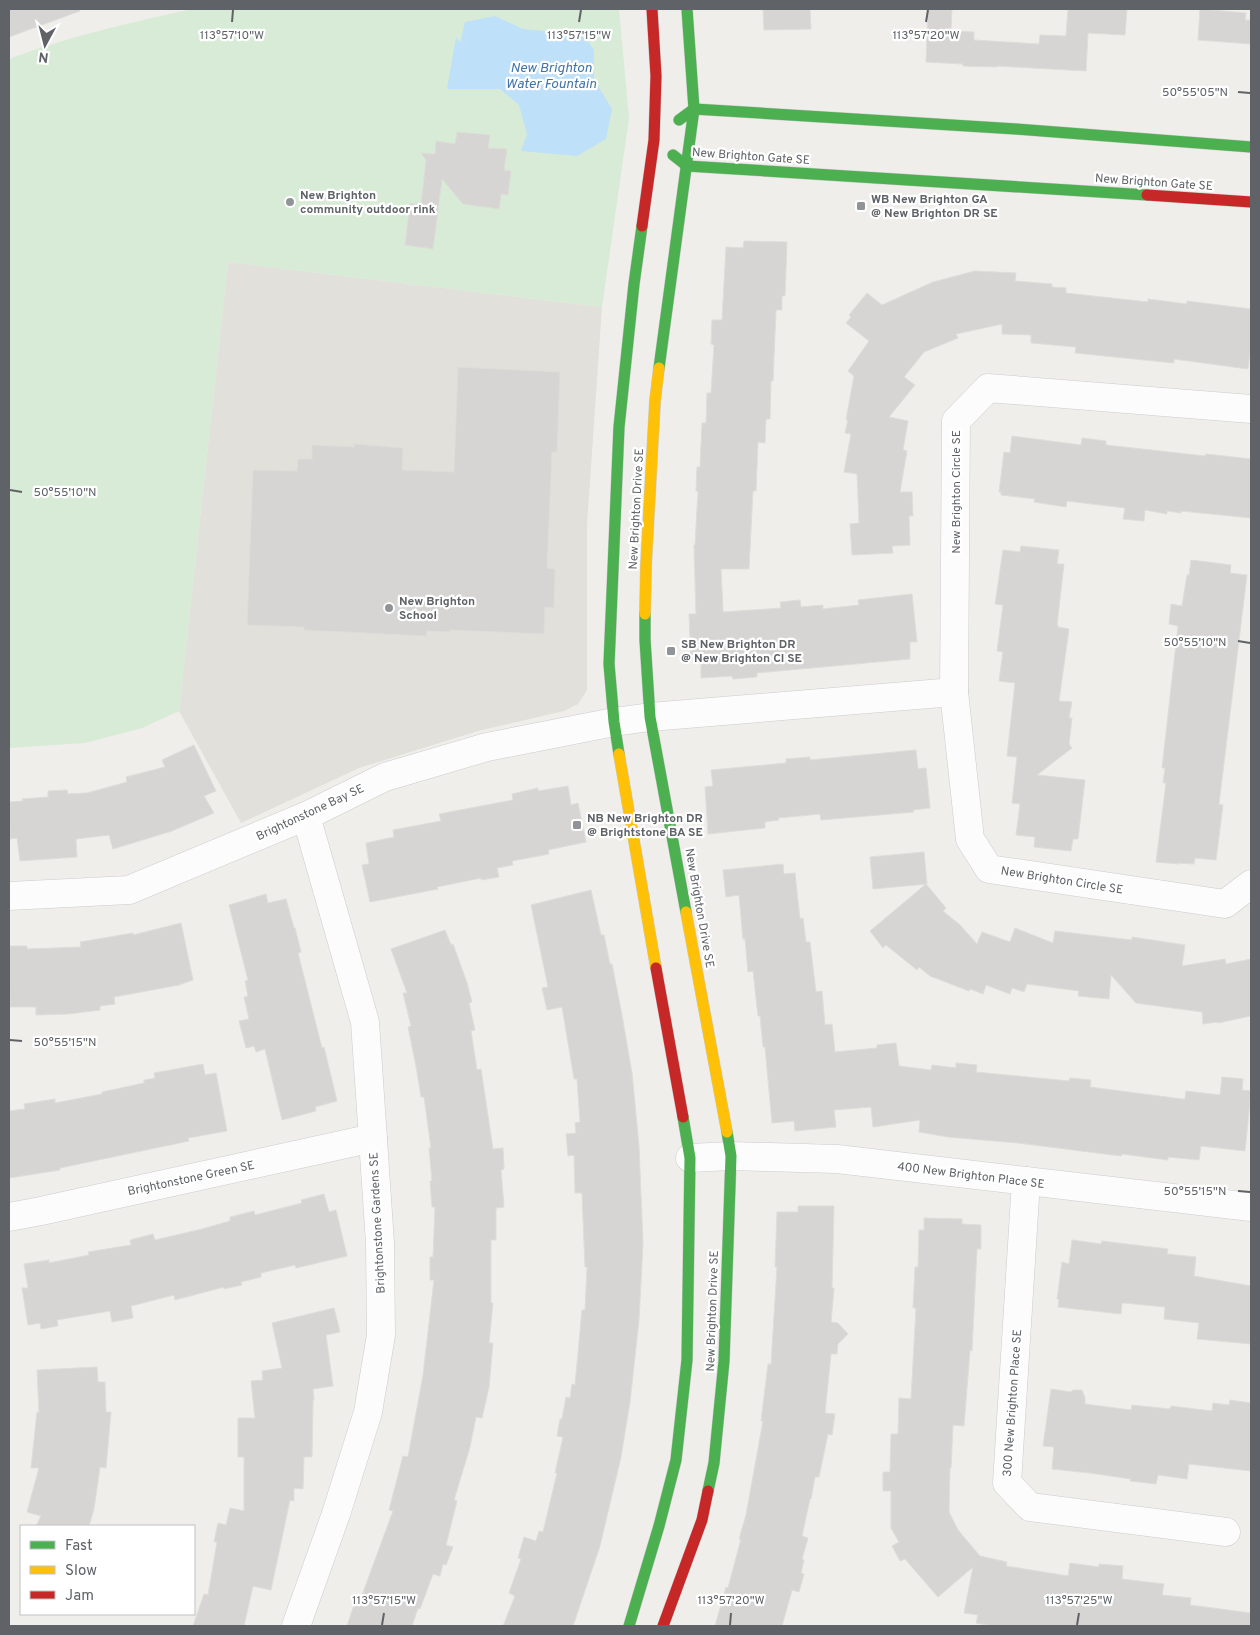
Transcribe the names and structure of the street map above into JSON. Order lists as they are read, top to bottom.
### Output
{
  "streets": {
    "street": [
      "New Brighton Gate SE",
      "New Brighton Circle SE",
      "New Brighton Drive SE",
      "Brightonstone Bay SE",
      "400 New Brighton Place SE",
      "Brightonstone Green SE",
      "Brightonstone Gardens SE",
      "300 New Brighton Place SE"
    ]
  },
  "crossings": [
    ["New Brighton Gate SE", "New Brighton Drive SE"],
    ["New Brighton Drive SE", "Brightonstone Bay SE"],
    ["New Brighton Drive SE", "400 New Brighton Place SE"],
    ["Brightonstone Bay SE", "Brightonstone Gardens SE"],
    ["400 New Brighton Place SE", "300 New Brighton Place SE"],
    ["Brightonstone Green SE", "Brightonstone Gardens SE"]
  ],
  "water": ["New Brighton Water Fountain"],
  "places": {
    "other": ["New Brighton community outdoor rink", "New Brighton School"],
    "transit": ["WB New Brighton GA @ New Brighton DR SE", "SB New Brighton DR @ New Brighton CI SE", "NB New Brighton DR @ Brightstone BA SE"]
  },
  "legend": ["Fast", "Slow", "Jam"],
  "north": "bottom",
  "coordinates": [
    "113°57'10\"W",
    "113°57'15\"W",
    "113°57'20\"W",
    "50°55'05\"N",
    "50°55'10\"N",
    "50°55'15\"N",
    "113°57'25\"W"
  ]
}
